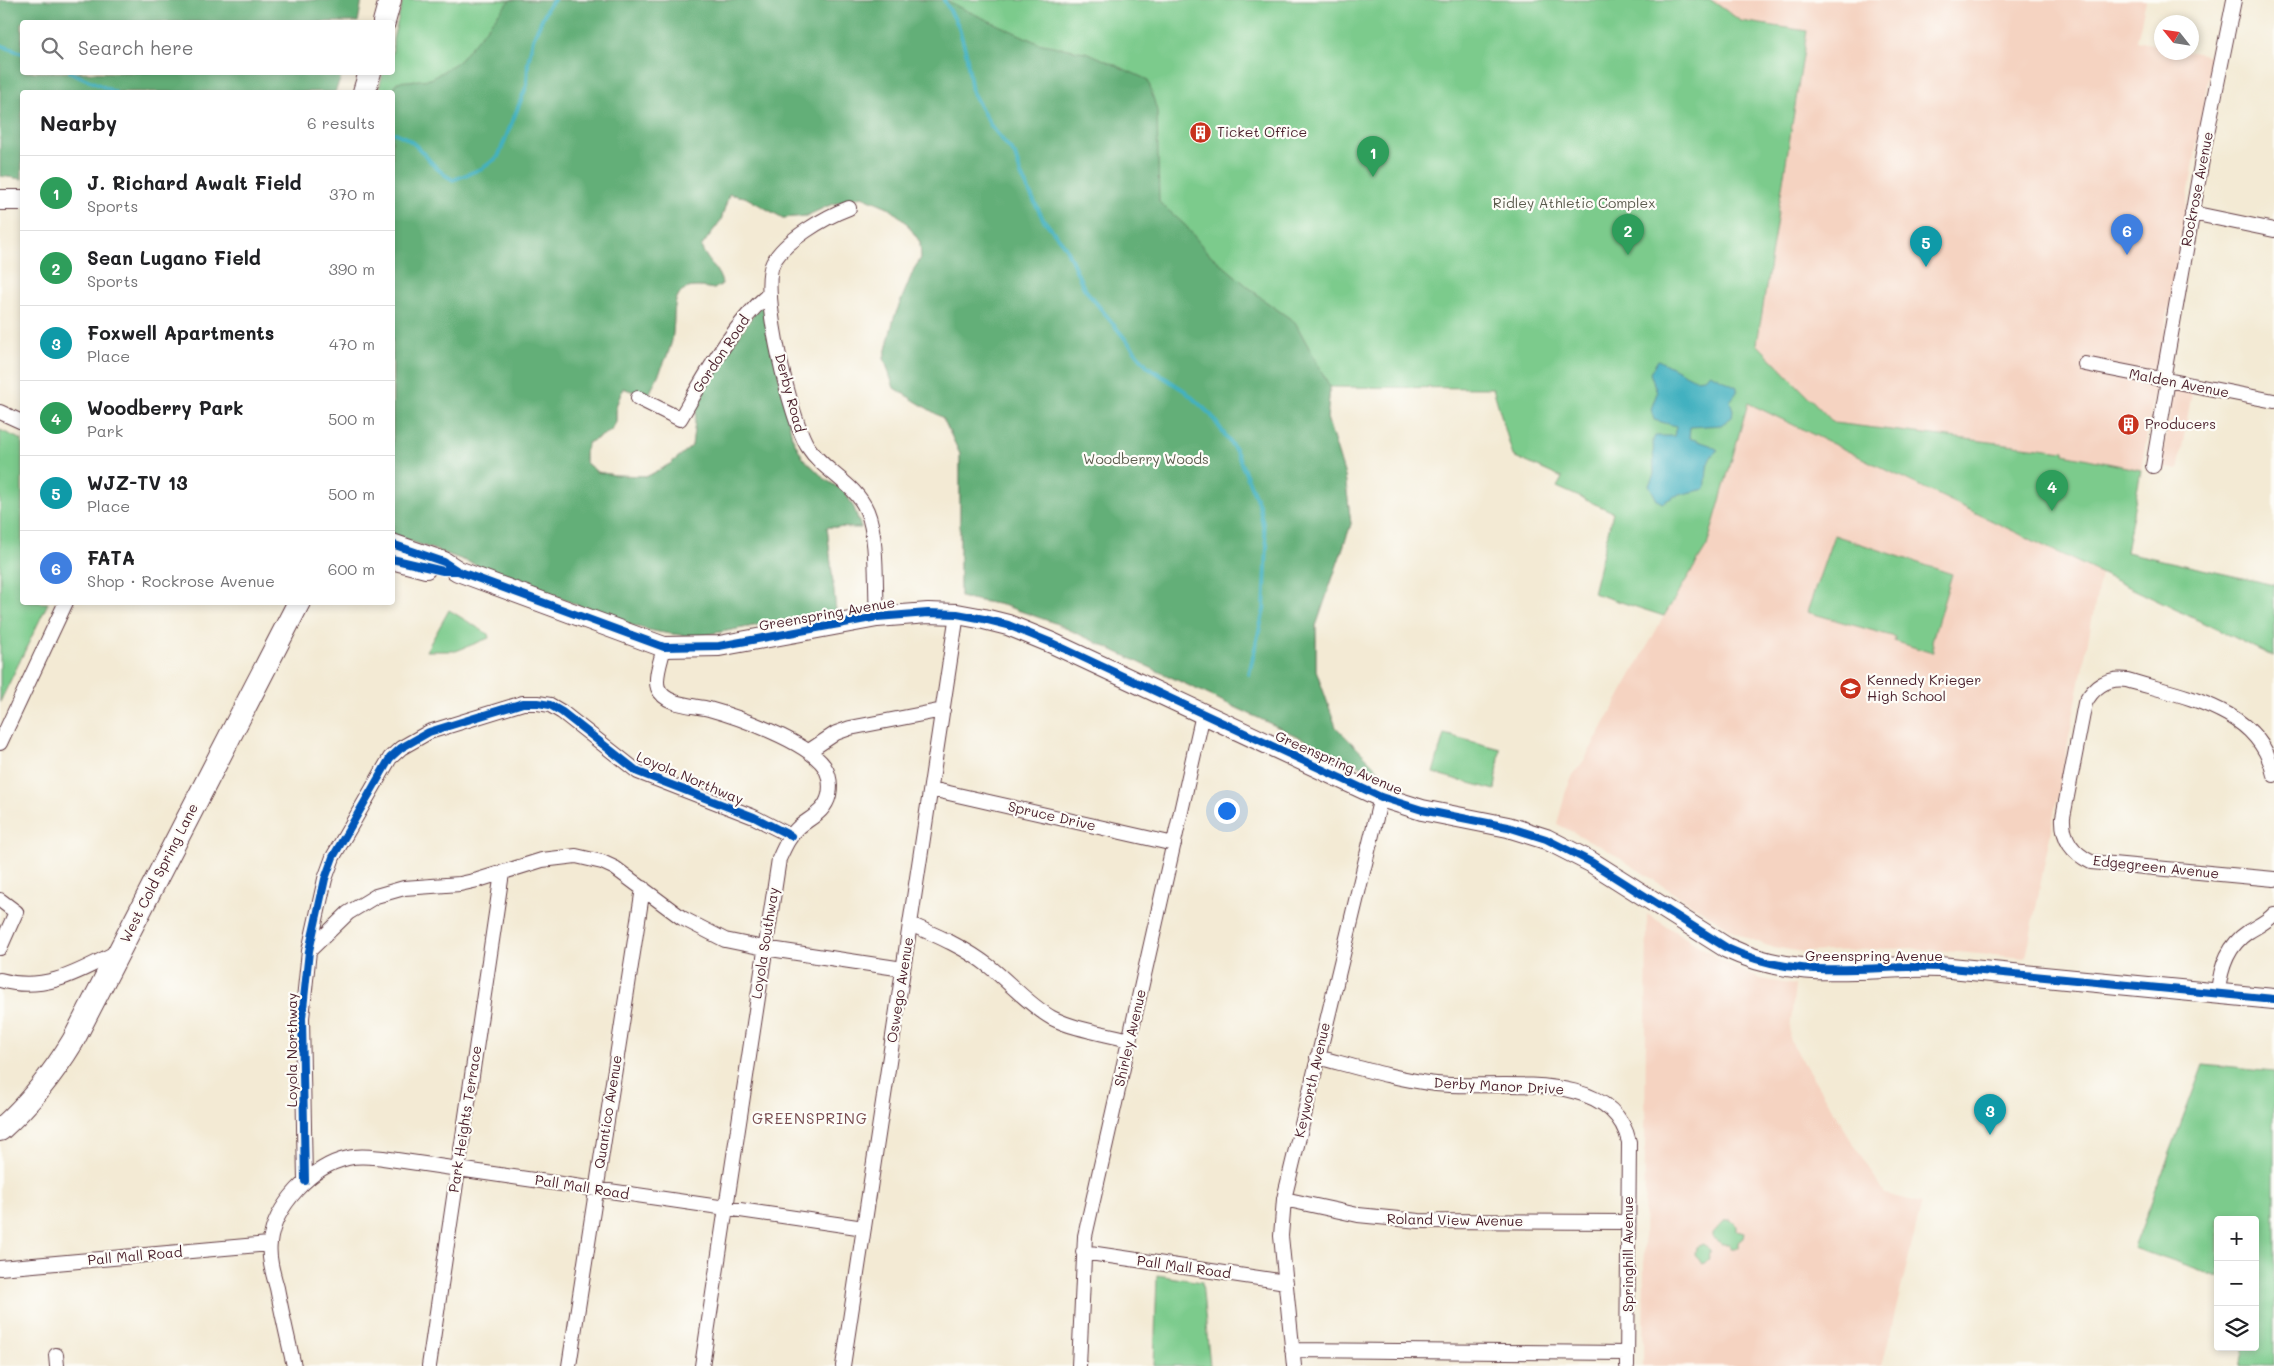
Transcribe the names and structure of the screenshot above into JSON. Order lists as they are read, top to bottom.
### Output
{
  "streets": {
    "main road": ["Greenspring Avenue", "West Cold Spring Lane"],
    "street": [
      "Rockrose Avenue",
      "Gordon Road",
      "Malden Avenue",
      "Derby Road",
      "Loyola Northway",
      "Spruce Drive",
      "Edgegreen Avenue",
      "Loyola Southway",
      "Oswego Avenue",
      "Shirley Avenue",
      "Keyworth Avenue",
      "Derby Manor Drive",
      "Quantico Avenue",
      "Park Heights Terrace",
      "Pall Mall Road",
      "Roland View Avenue",
      "Springhill Avenue"
    ]
  },
  "crossings": [
    ["Rockrose Avenue", "Malden Avenue"],
    ["Gordon Road", "Derby Road"],
    ["Derby Road", "Greenspring Avenue"],
    ["Greenspring Avenue", "Loyola Southway"],
    ["Greenspring Avenue", "Oswego Avenue"],
    ["Greenspring Avenue", "Shirley Avenue"],
    ["Greenspring Avenue", "Keyworth Avenue"],
    ["Loyola Northway", "Loyola Southway"],
    ["Loyola Northway", "Pall Mall Road"],
    ["Spruce Drive", "Oswego Avenue"],
    ["Spruce Drive", "Shirley Avenue"],
    ["Loyola Southway", "Pall Mall Road"],
    ["Oswego Avenue", "Pall Mall Road"],
    ["Shirley Avenue", "Pall Mall Road"],
    ["Keyworth Avenue", "Derby Manor Drive"],
    ["Keyworth Avenue", "Pall Mall Road"],
    ["Keyworth Avenue", "Roland View Avenue"],
    ["Derby Manor Drive", "Springhill Avenue"],
    ["Quantico Avenue", "Pall Mall Road"],
    ["Park Heights Terrace", "Pall Mall Road"],
    ["Roland View Avenue", "Springhill Avenue"]
  ],
  "districts": ["GREENSPRING"],
  "parks": ["Ridley Athletic Complex", "Woodberry Woods"],
  "places": {
    "building": ["Ticket Office", "Producers"],
    "school or university": ["Kennedy Krieger High School"]
  },
  "north": "top left",
  "page": {
    "search": "Search here",
    "heading": ["Nearby", "6 results"],
    "pins": [
      "1",
      "2",
      "6",
      "5",
      "4",
      "3"
    ],
    "list": [
      {
        "mark": "1",
        "name": "J. Richard Awalt Field",
        "note": "Sports",
        "value": "370 m"
      },
      {
        "mark": "2",
        "name": "Sean Lugano Field",
        "note": "Sports",
        "value": "390 m"
      },
      {
        "mark": "3",
        "name": "Foxwell Apartments",
        "note": "Place",
        "value": "470 m"
      },
      {
        "mark": "4",
        "name": "Woodberry Park",
        "note": "Park",
        "value": "500 m"
      },
      {
        "mark": "5",
        "name": "WJZ-TV 13",
        "note": "Place",
        "value": "500 m"
      },
      {
        "mark": "6",
        "name": "FATA",
        "note": "Shop · Rockrose Avenue",
        "value": "600 m"
      }
    ],
    "map_buttons": ["+", "−"]
  }
}
